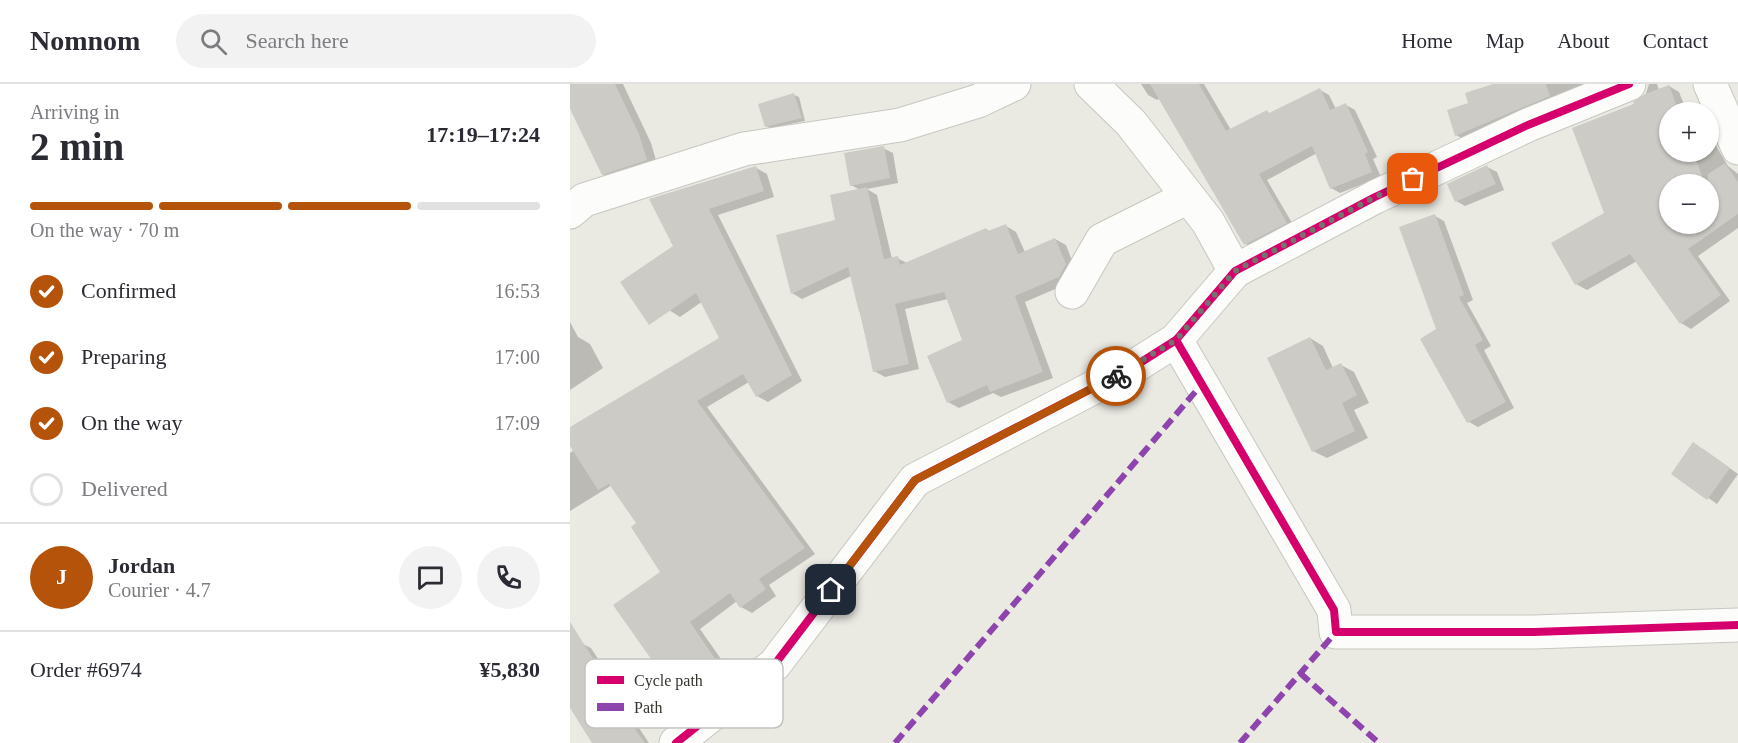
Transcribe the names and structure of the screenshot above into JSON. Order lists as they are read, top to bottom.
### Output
{
  "legend": ["Cycle path", "Path"],
  "page": {
    "header": "Nomnom",
    "search": "Search here",
    "nav": [
      "Home",
      "Map",
      "About",
      "Contact"
    ],
    "heading": ["2 min", "Arriving in", "17:19–17:24"],
    "panel": [
      "Jordan",
      "Courier · 4.7",
      "Order #6974",
      "¥5,830"
    ],
    "map_buttons": ["+", "−"],
    "bar": "On the way · 70 m",
    "list": [
      ["Confirmed", "16:53"],
      ["Preparing", "17:00"],
      ["On the way", "17:09"],
      "Delivered"
    ],
    "round": "J"
  }
}
